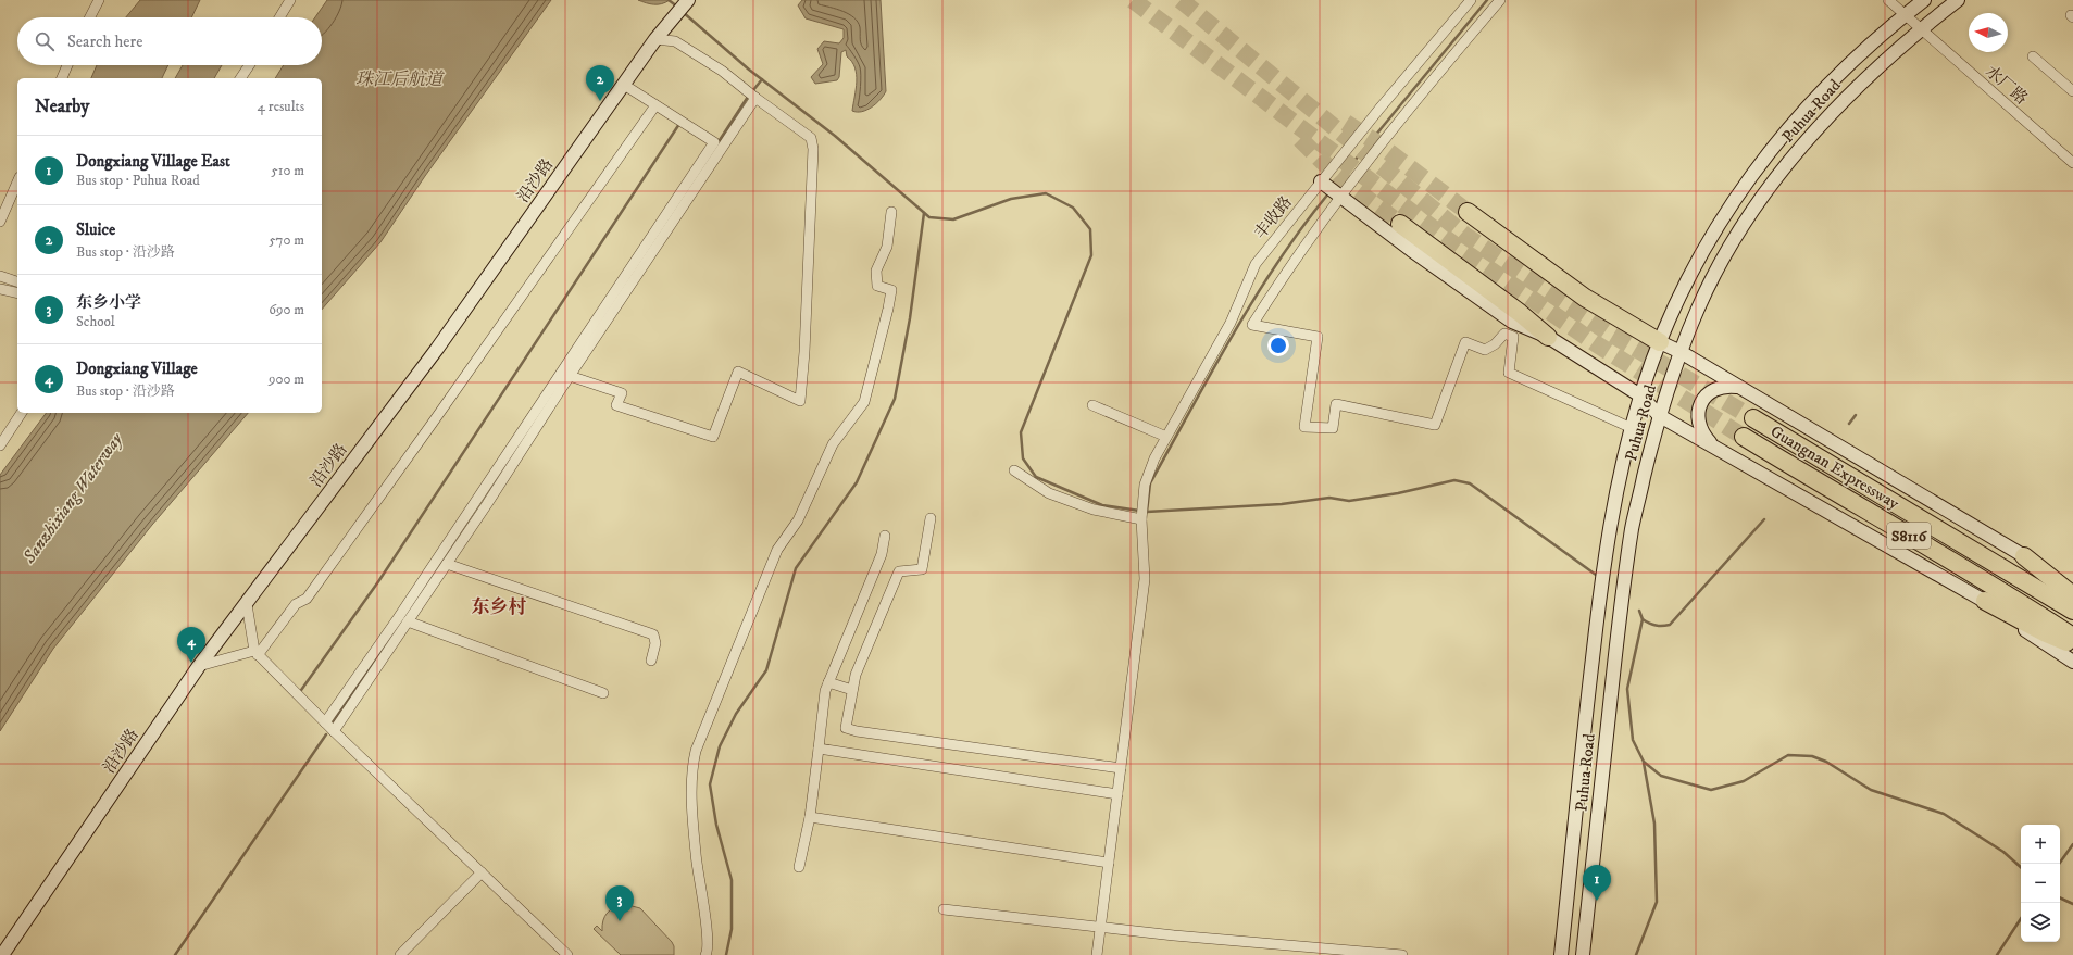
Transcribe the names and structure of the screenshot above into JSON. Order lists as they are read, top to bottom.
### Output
{
  "streets": {
    "highway": ["Guangnan Expressway", "S8116"],
    "main road": ["Puhua Road", "沿沙路"],
    "street": ["水厂路", "丰收路"]
  },
  "crossings": [
    ["水厂路", "Puhua Road"]
  ],
  "districts": ["东乡村"],
  "water": ["珠江后航道", "Sanzhixiang Waterway"],
  "north": "left",
  "page": {
    "search": "Search here",
    "pins": [
      "2",
      "4",
      "1",
      "3"
    ],
    "heading": ["Nearby", "4 results"],
    "list": [
      {
        "mark": "1",
        "name": "Dongxiang Village East",
        "note": "Bus stop · Puhua Road",
        "value": "510 m"
      },
      {
        "mark": "2",
        "name": "Sluice",
        "note": "Bus stop · 沿沙路",
        "value": "570 m"
      },
      {
        "mark": "3",
        "name": "东乡小学",
        "note": "School",
        "value": "690 m"
      },
      {
        "mark": "4",
        "name": "Dongxiang Village",
        "note": "Bus stop · 沿沙路",
        "value": "900 m"
      }
    ],
    "map_buttons": ["+", "−"]
  }
}
